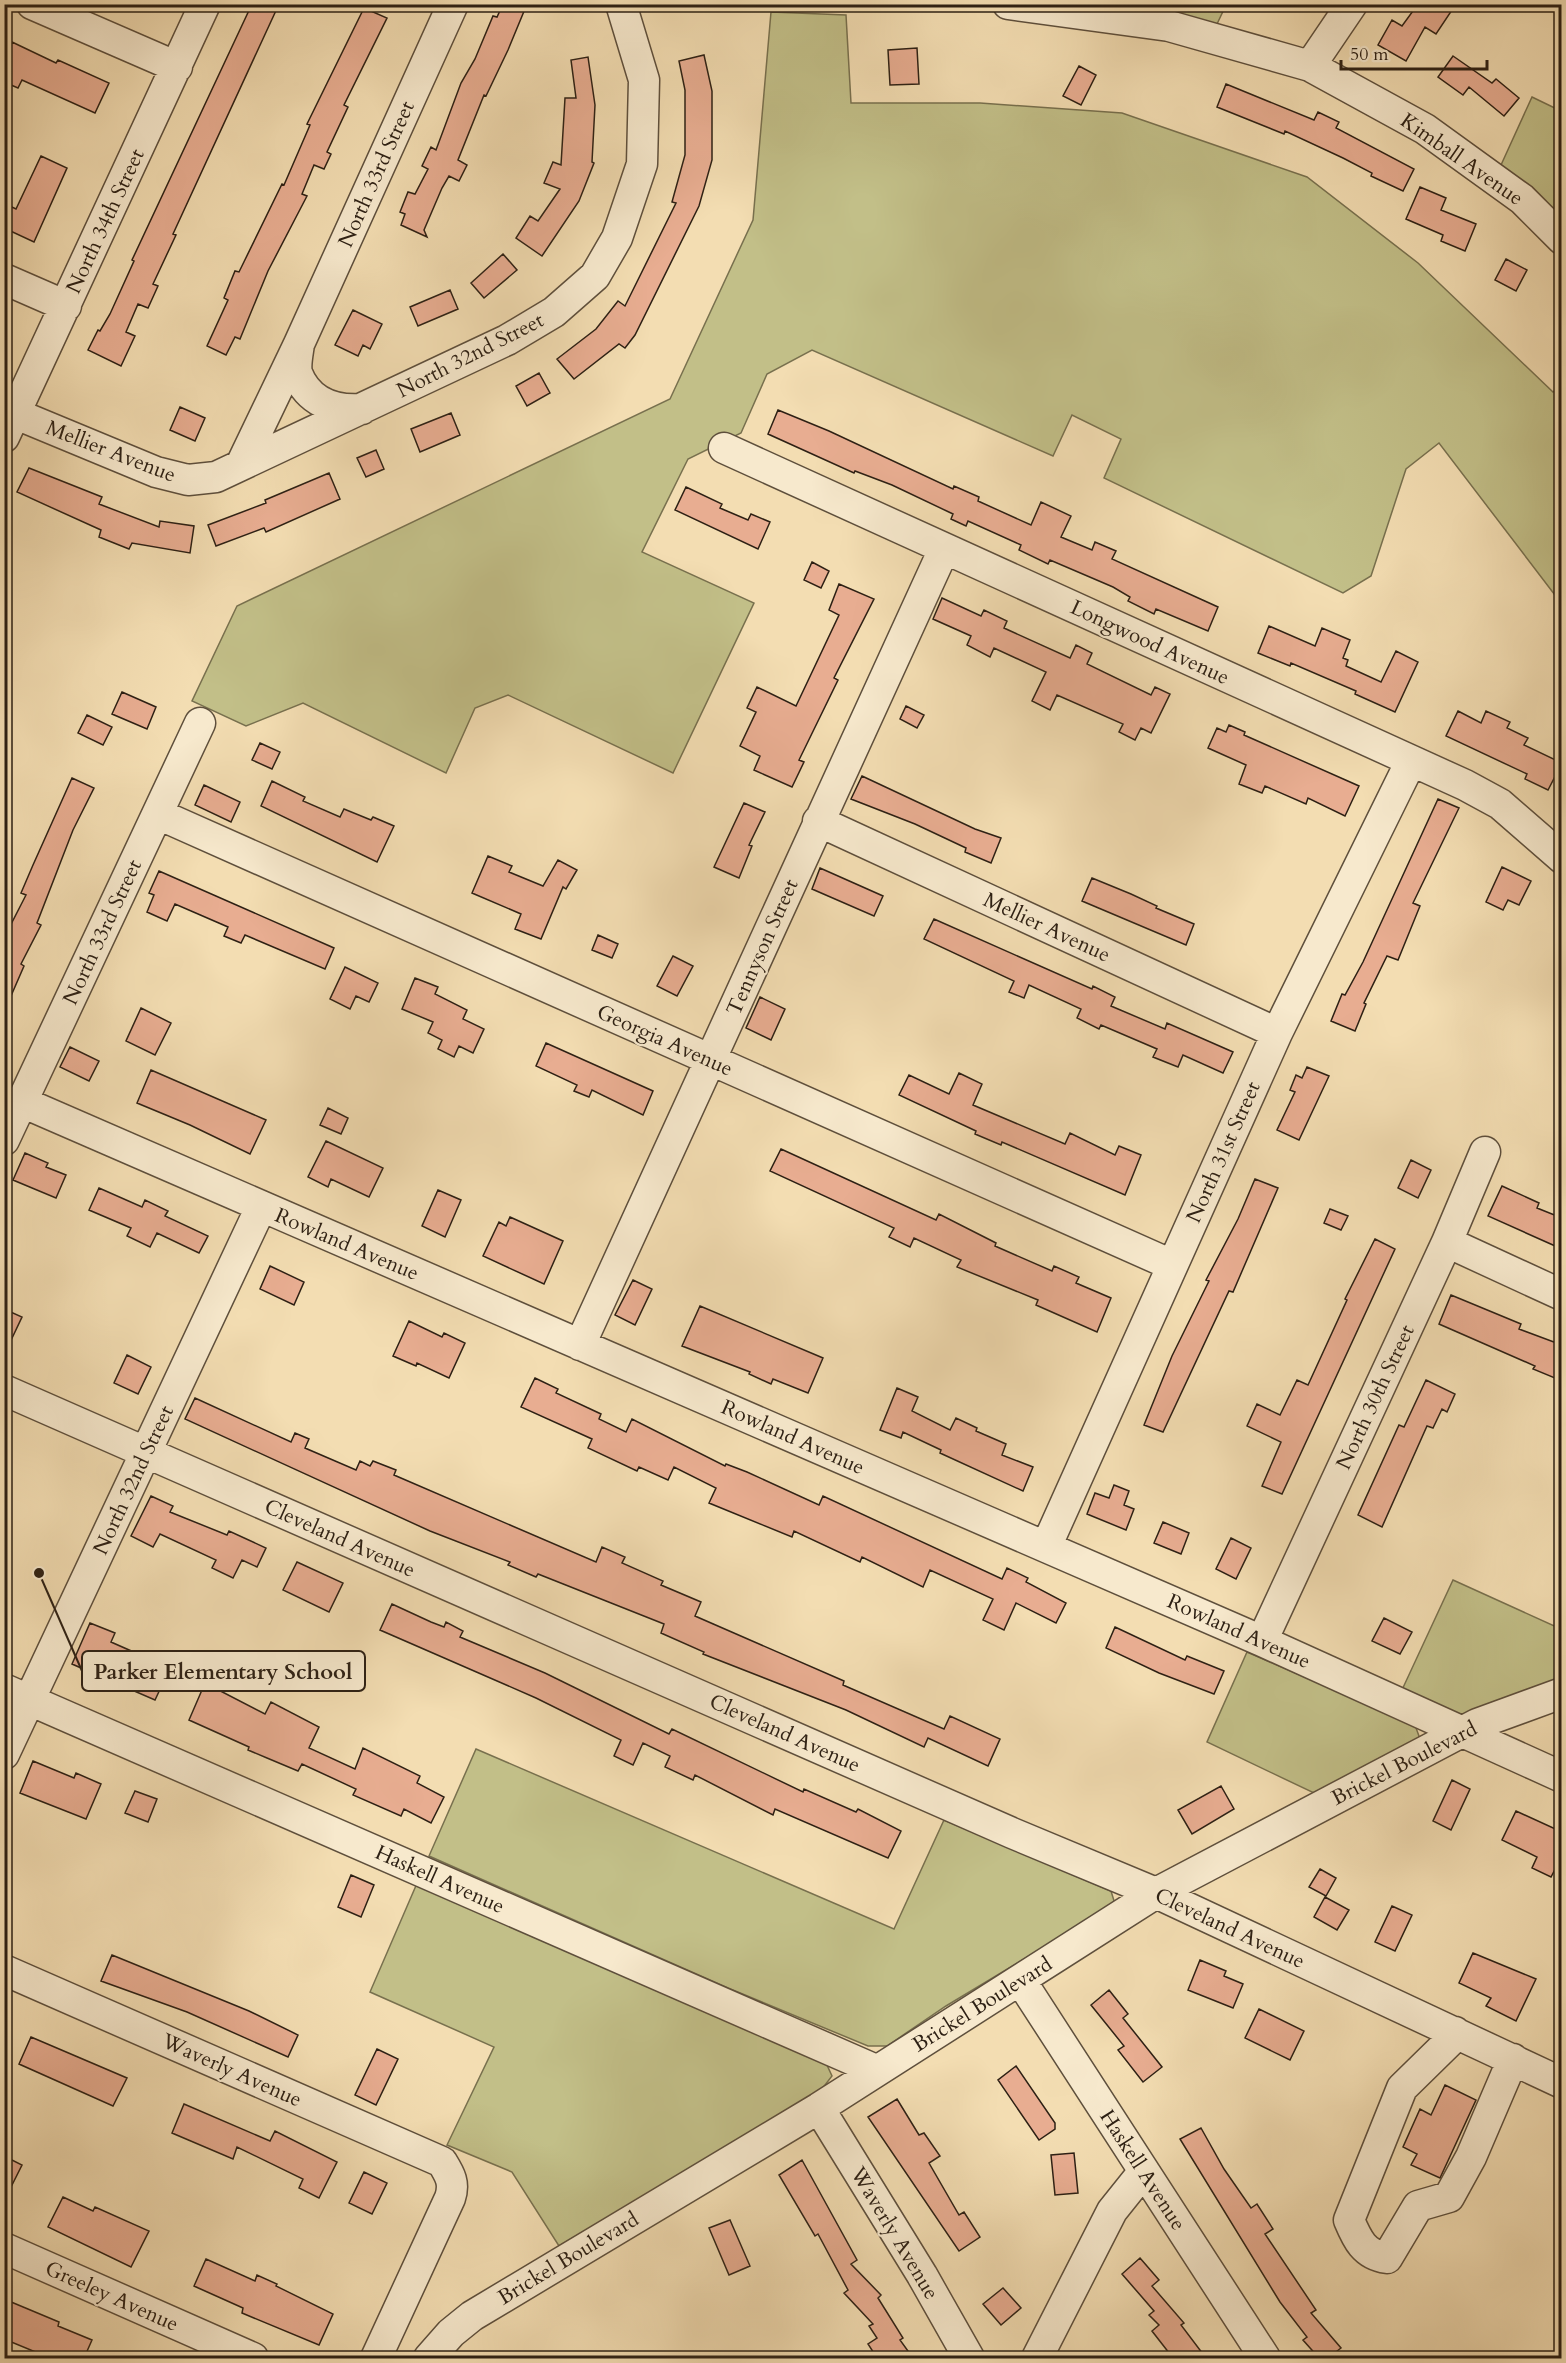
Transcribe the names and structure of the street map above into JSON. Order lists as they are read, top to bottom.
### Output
{
  "streets": {
    "street": [
      "Kimball Avenue",
      "North 33rd Street",
      "North 34th Street",
      "North 32nd Street",
      "Mellier Avenue",
      "Longwood Avenue",
      "Tennyson Street",
      "Georgia Avenue",
      "North 31st Street",
      "Rowland Avenue",
      "North 30th Street",
      "Cleveland Avenue",
      "Brickel Boulevard",
      "Haskell Avenue",
      "Waverly Avenue",
      "Greeley Avenue"
    ]
  },
  "crossings": [
    ["North 33rd Street", "North 32nd Street"],
    ["North 33rd Street", "Mellier Avenue"],
    ["North 33rd Street", "Georgia Avenue"],
    ["North 33rd Street", "Rowland Avenue"],
    ["North 34th Street", "Mellier Avenue"],
    ["North 32nd Street", "Mellier Avenue"],
    ["North 32nd Street", "Rowland Avenue"],
    ["North 32nd Street", "Cleveland Avenue"],
    ["North 32nd Street", "Haskell Avenue"],
    ["Mellier Avenue", "Tennyson Street"],
    ["Mellier Avenue", "North 31st Street"],
    ["Longwood Avenue", "Tennyson Street"],
    ["Longwood Avenue", "North 31st Street"],
    ["Tennyson Street", "Georgia Avenue"],
    ["Tennyson Street", "Rowland Avenue"],
    ["Georgia Avenue", "North 31st Street"],
    ["North 31st Street", "Rowland Avenue"],
    ["Rowland Avenue", "North 30th Street"],
    ["Rowland Avenue", "Brickel Boulevard"],
    ["Cleveland Avenue", "Brickel Boulevard"],
    ["Brickel Boulevard", "Haskell Avenue"],
    ["Brickel Boulevard", "Waverly Avenue"]
  ],
  "places": ["Parker Elementary School"],
  "scale_bar": "50 m"
}
